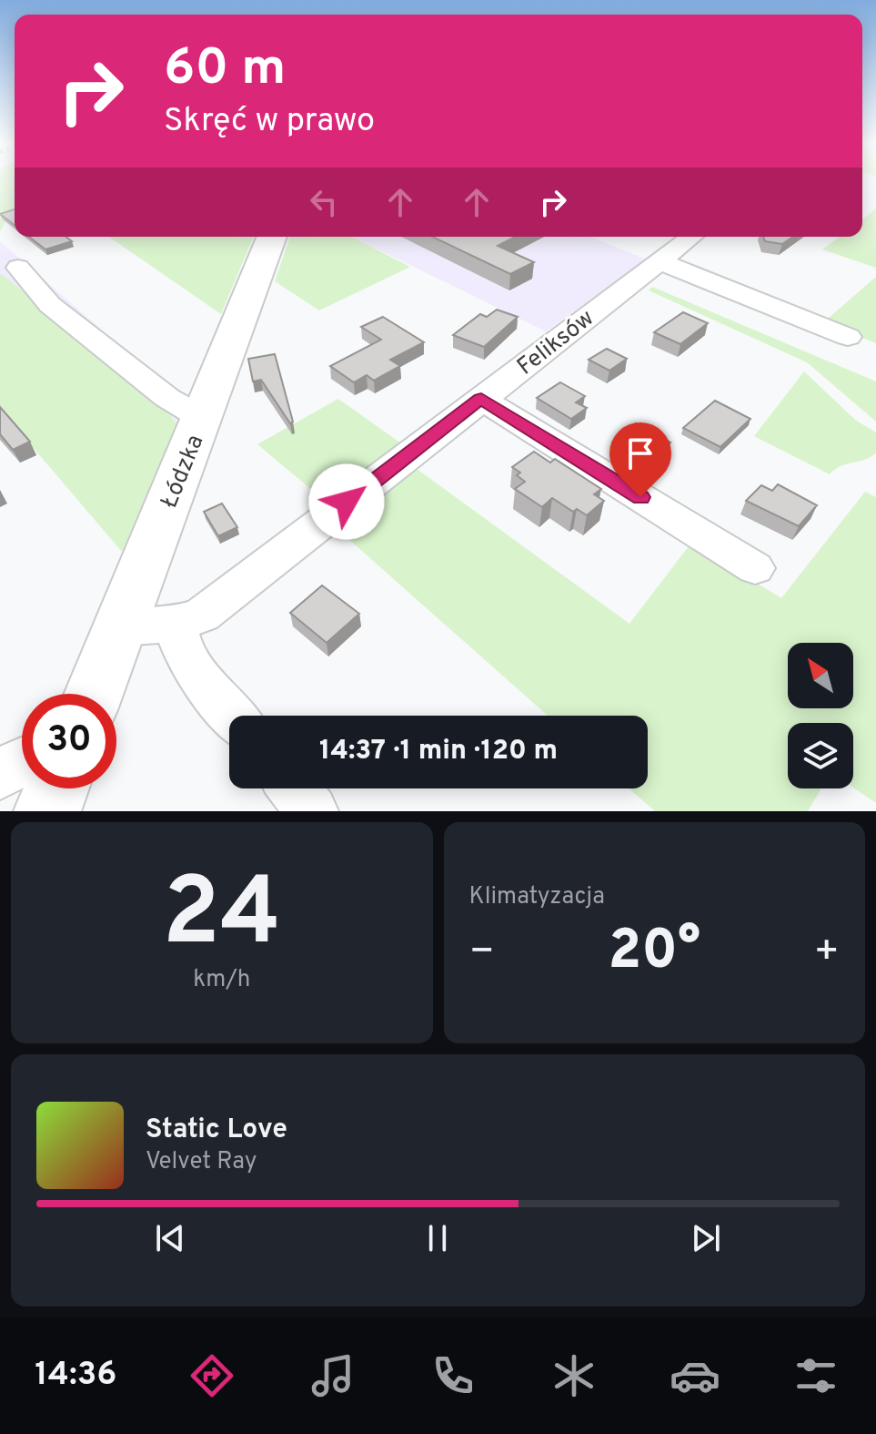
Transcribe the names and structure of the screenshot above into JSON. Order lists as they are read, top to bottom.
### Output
{
  "streets": {
    "main road": ["Łódzka"],
    "street": ["Feliksów"]
  },
  "crossings": [
    ["Feliksów", "Łódzka"]
  ],
  "north": "top left",
  "page": {
    "turn": ["60 m", "Skręć w prawo"],
    "limit": "30",
    "trip": "14:37 · 1 min · 120 m",
    "tile": [
      ["24", "km/h"],
      "Klimatyzacja"
    ],
    "heat": ["−", "20°", "+"],
    "song": ["Static Love", "Velvet Ray"],
    "tabs": "14:36"
  }
}
